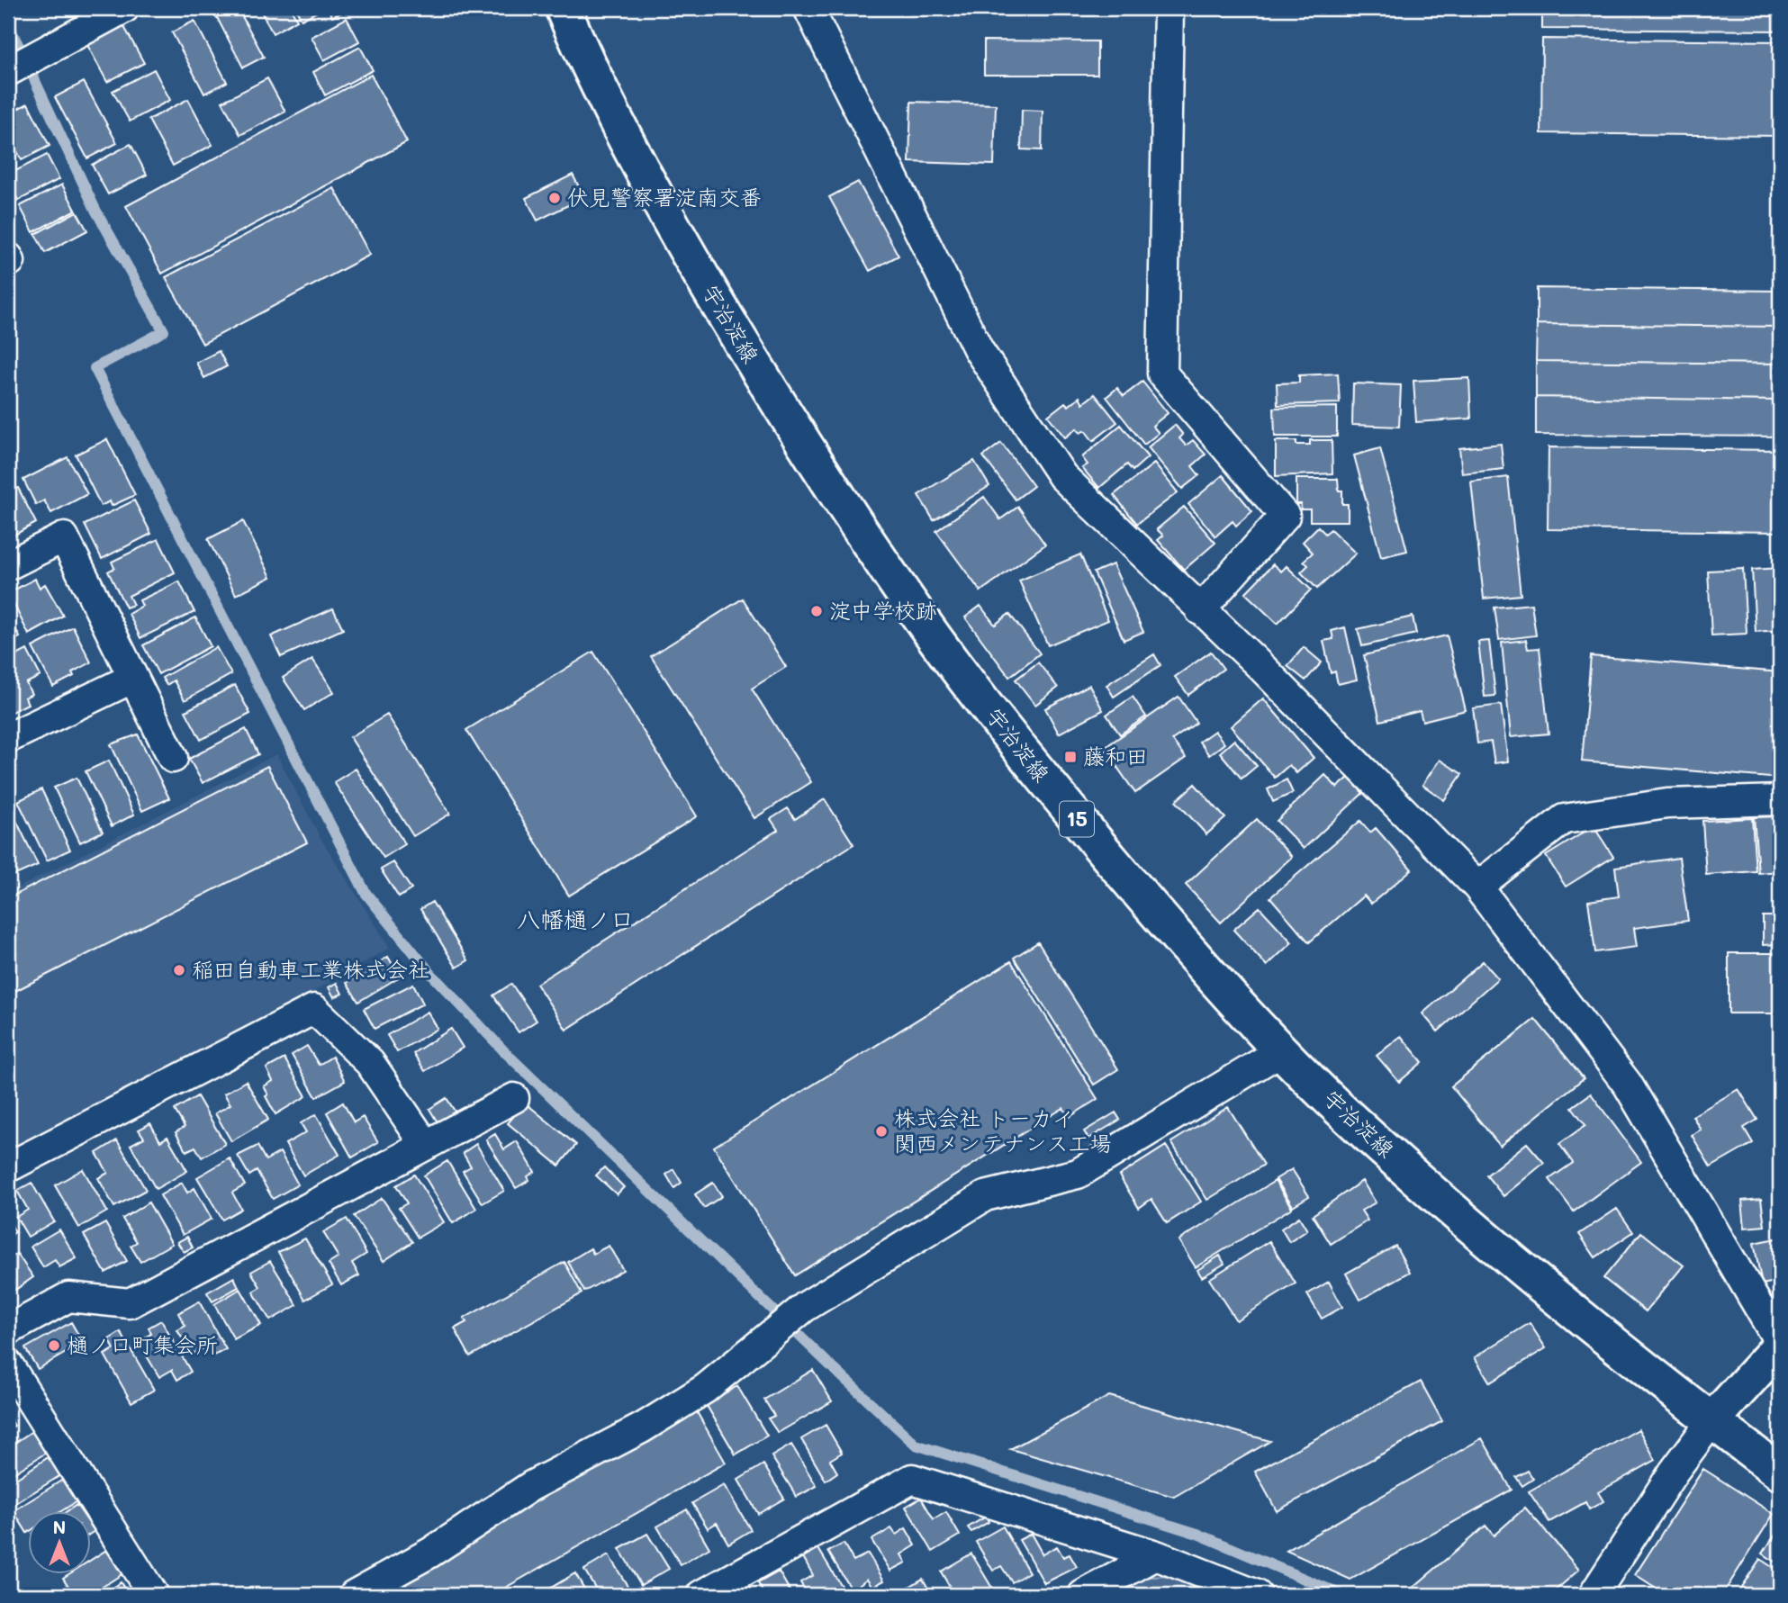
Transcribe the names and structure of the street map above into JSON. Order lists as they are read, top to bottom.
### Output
{
  "streets": {
    "main road": ["宇治淀線", "15"]
  },
  "districts": ["八幡樋ノ口"],
  "places": {
    "other": [
      "伏見警察署淀南交番",
      "淀中学校跡",
      "稲田自動車工業株式会社",
      "株式会社 トーカイ 関西メンテナンス工場",
      "樋ノ口町集会所"
    ],
    "transit": ["藤和田"]
  },
  "north": "top"
}
